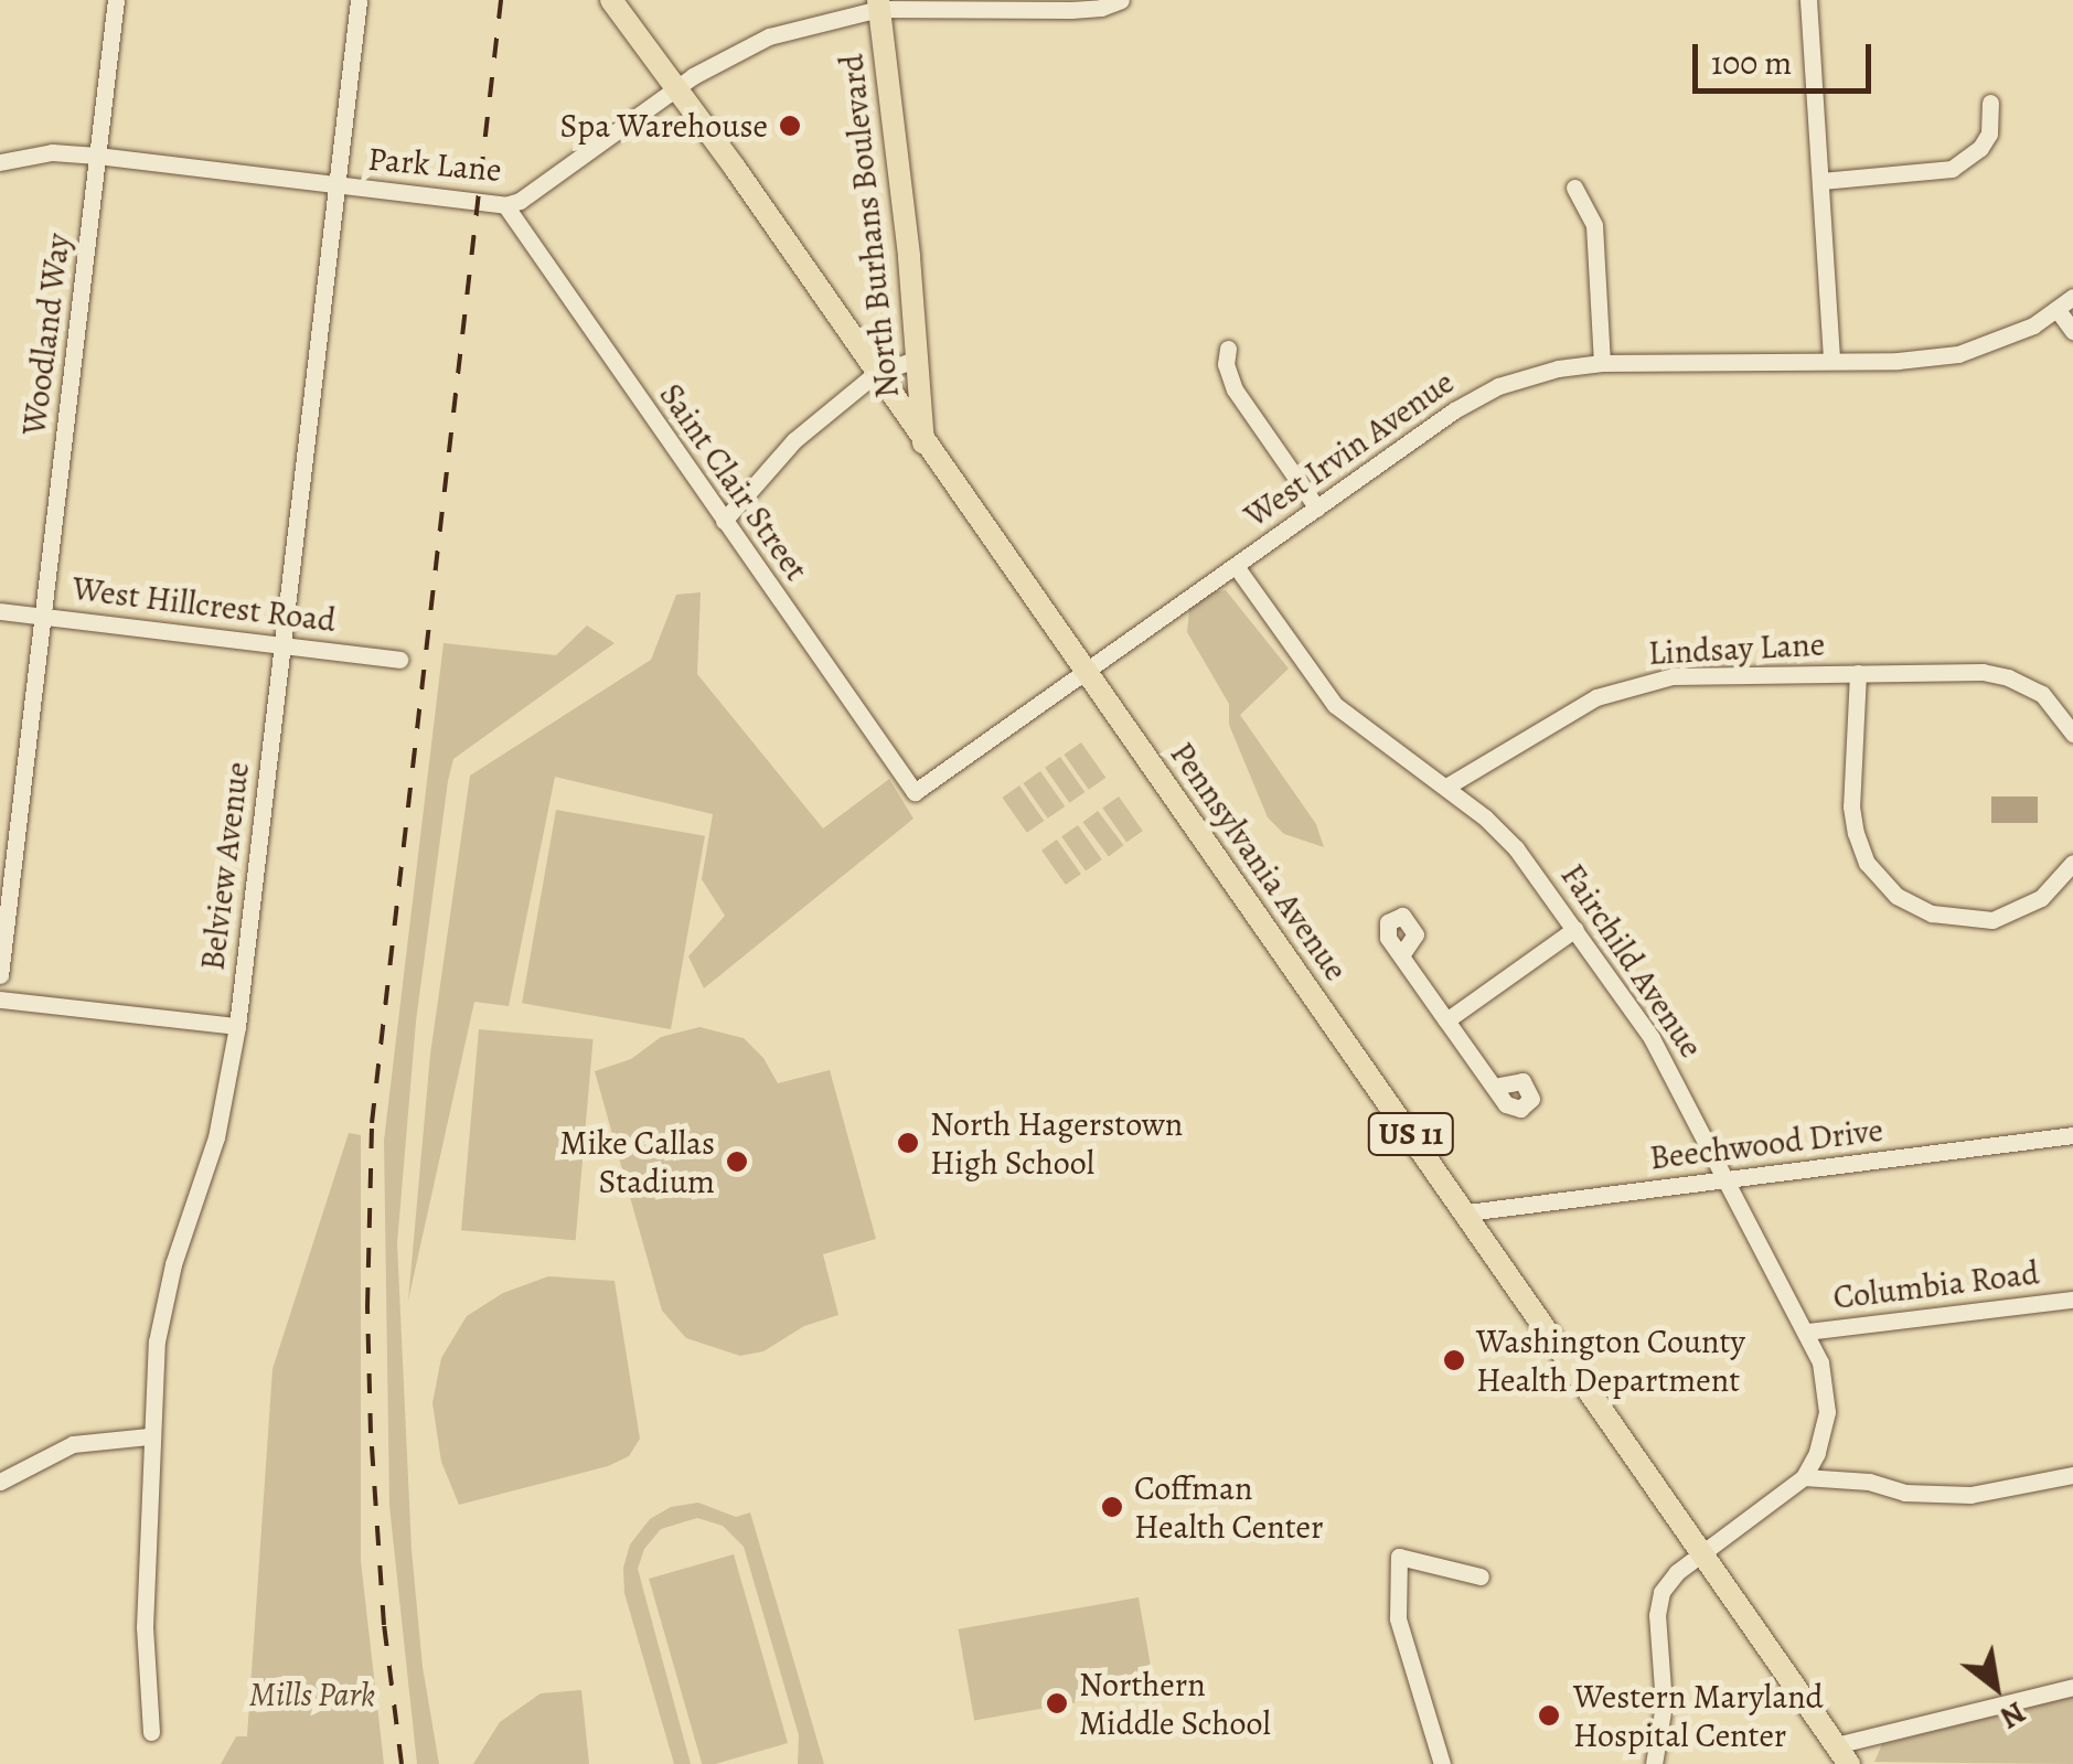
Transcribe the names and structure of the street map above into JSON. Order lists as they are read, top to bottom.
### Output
{
  "streets": {
    "main road": ["North Burhans Boulevard", "Pennsylvania Avenue", "US 11"],
    "street": [
      "Park Lane",
      "Woodland Way",
      "West Irvin Avenue",
      "Saint Clair Street",
      "West Hillcrest Road",
      "Lindsay Lane",
      "Belview Avenue",
      "Fairchild Avenue",
      "Beechwood Drive",
      "Columbia Road"
    ]
  },
  "crossings": [
    ["Park Lane", "North Burhans Boulevard"],
    ["Park Lane", "Woodland Way"],
    ["Park Lane", "Saint Clair Street"],
    ["Park Lane", "Pennsylvania Avenue"],
    ["Park Lane", "Belview Avenue"],
    ["North Burhans Boulevard", "Pennsylvania Avenue"],
    ["Woodland Way", "West Hillcrest Road"],
    ["West Irvin Avenue", "Saint Clair Street"],
    ["West Irvin Avenue", "Pennsylvania Avenue"],
    ["West Irvin Avenue", "Fairchild Avenue"],
    ["West Hillcrest Road", "Belview Avenue"],
    ["Lindsay Lane", "Fairchild Avenue"],
    ["Pennsylvania Avenue", "Beechwood Drive"],
    ["Fairchild Avenue", "Beechwood Drive"],
    ["Fairchild Avenue", "Columbia Road"]
  ],
  "parks": ["Mills Park"],
  "places": [
    "Spa Warehouse",
    "North Hagerstown High School",
    "Mike Callas Stadium",
    "Washington County Health Department",
    "Coffman Health Center",
    "Northern Middle School",
    "Western Maryland Hospital Center"
  ],
  "scale_bar": "100 m",
  "north": "bottom right"
}
